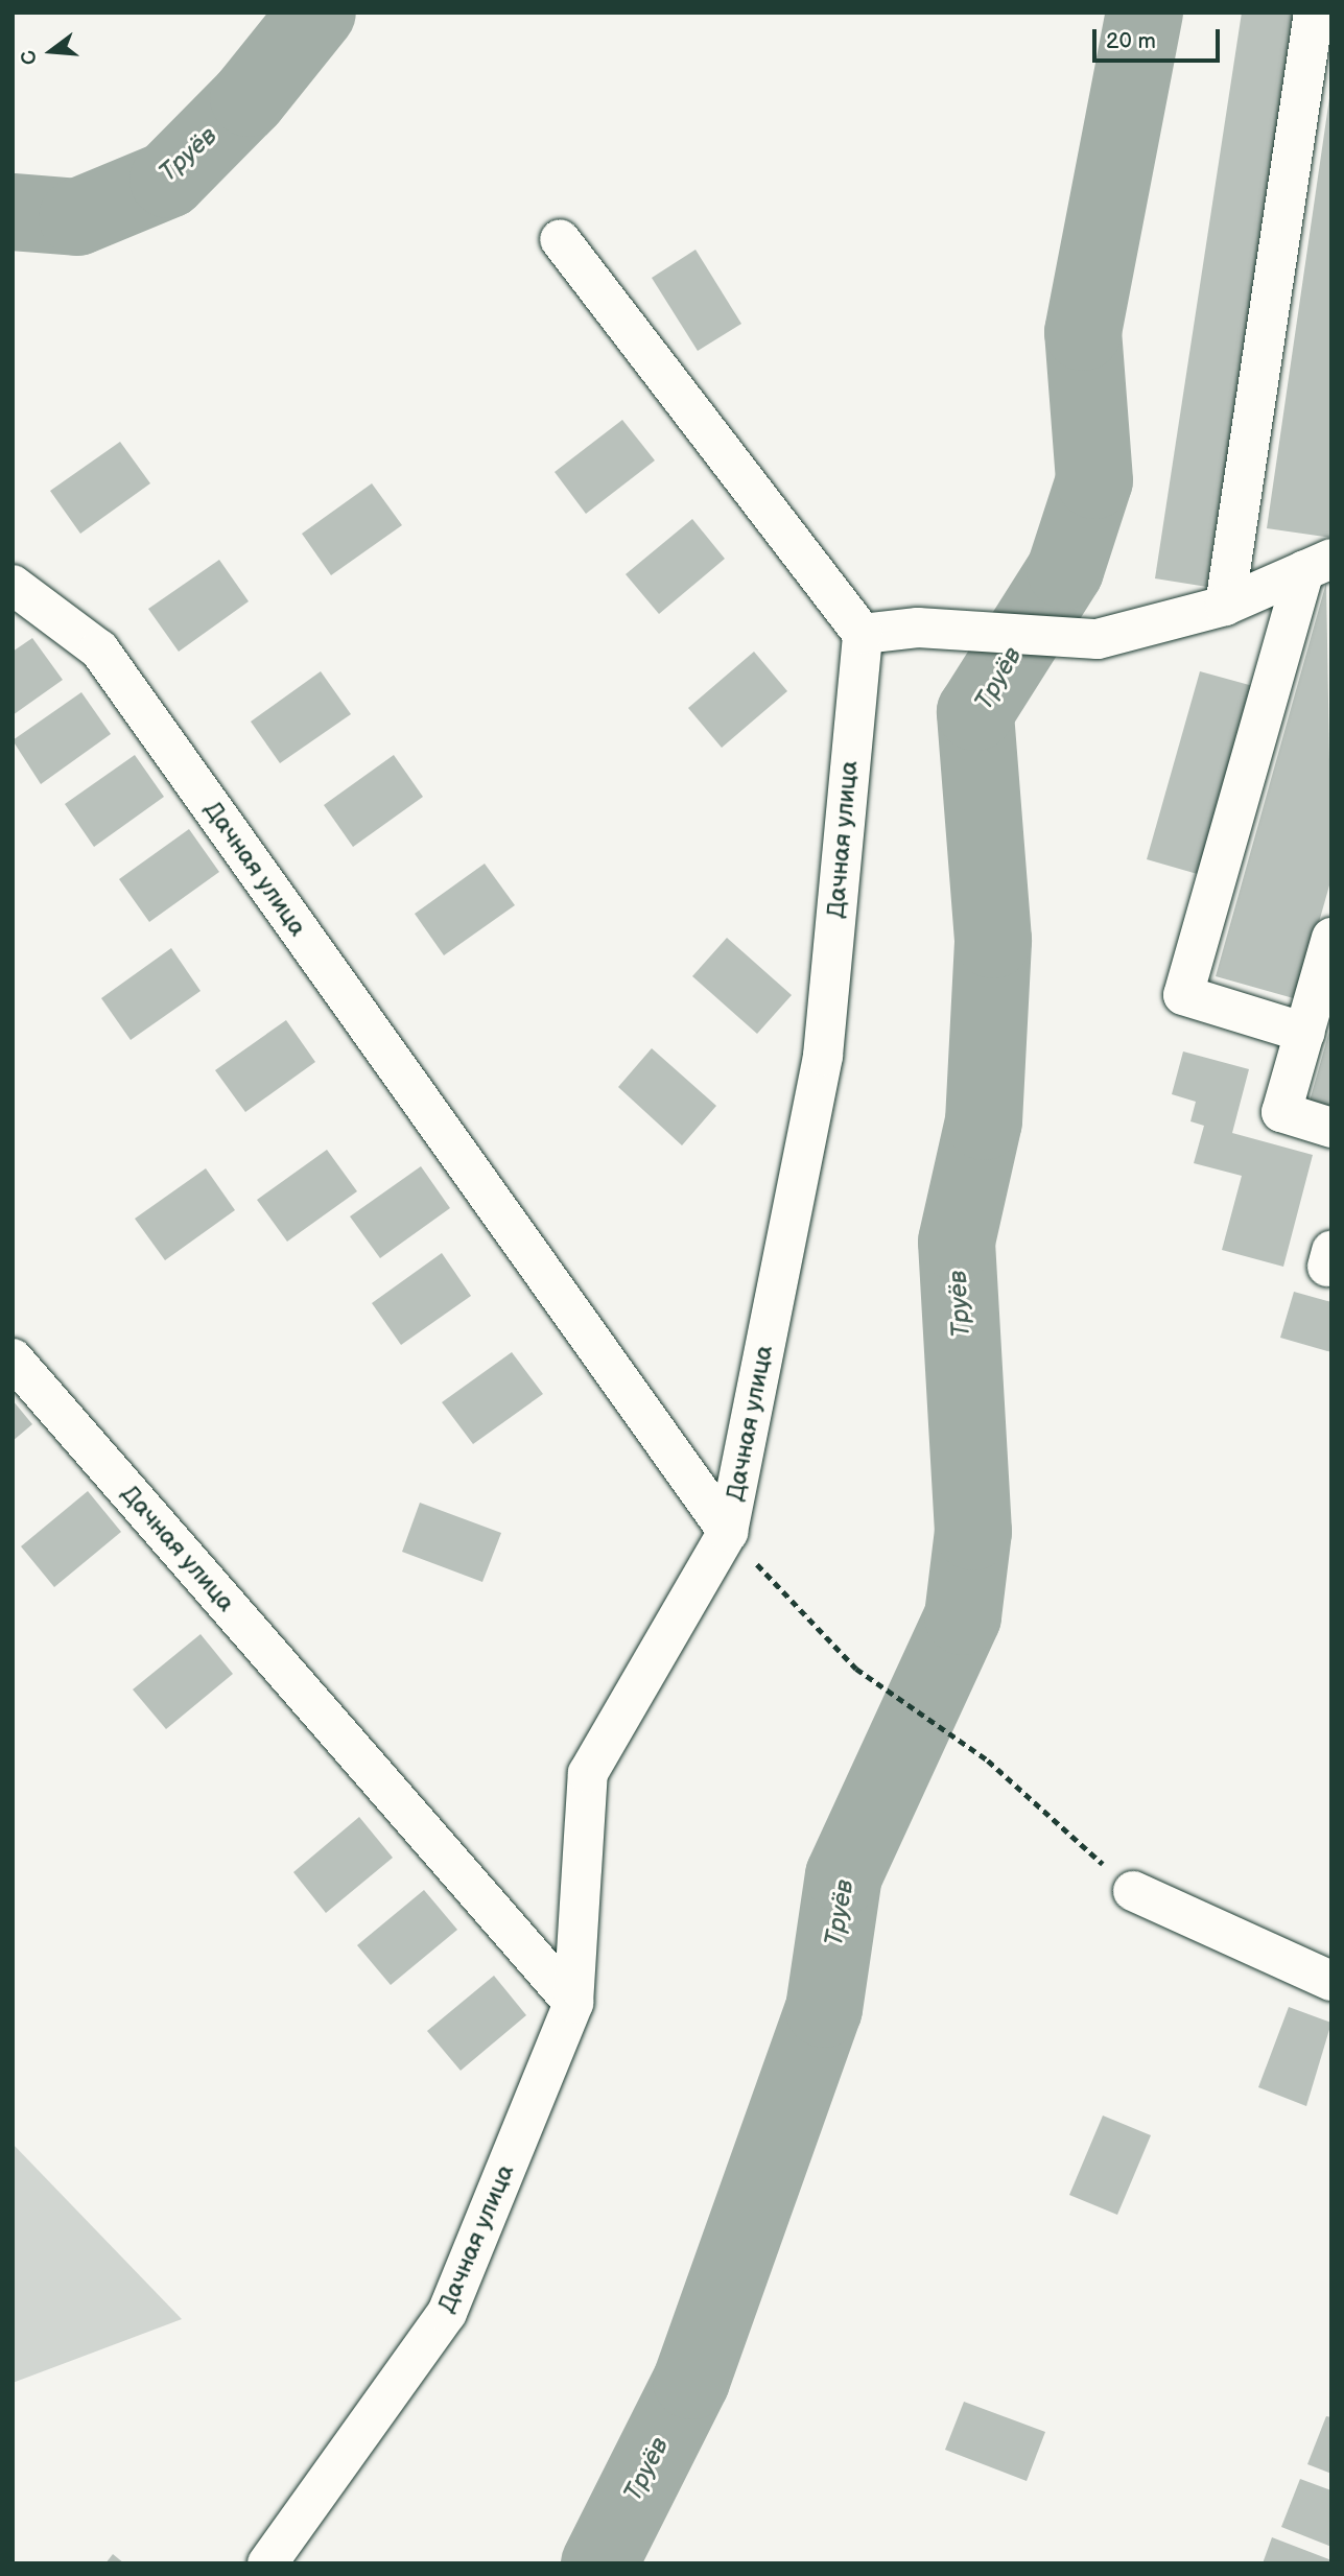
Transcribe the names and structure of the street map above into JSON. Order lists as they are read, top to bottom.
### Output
{
  "streets": {
    "street": ["Дачная улица"]
  },
  "water": ["Труёв"],
  "scale_bar": "20 m",
  "north": "left"
}
